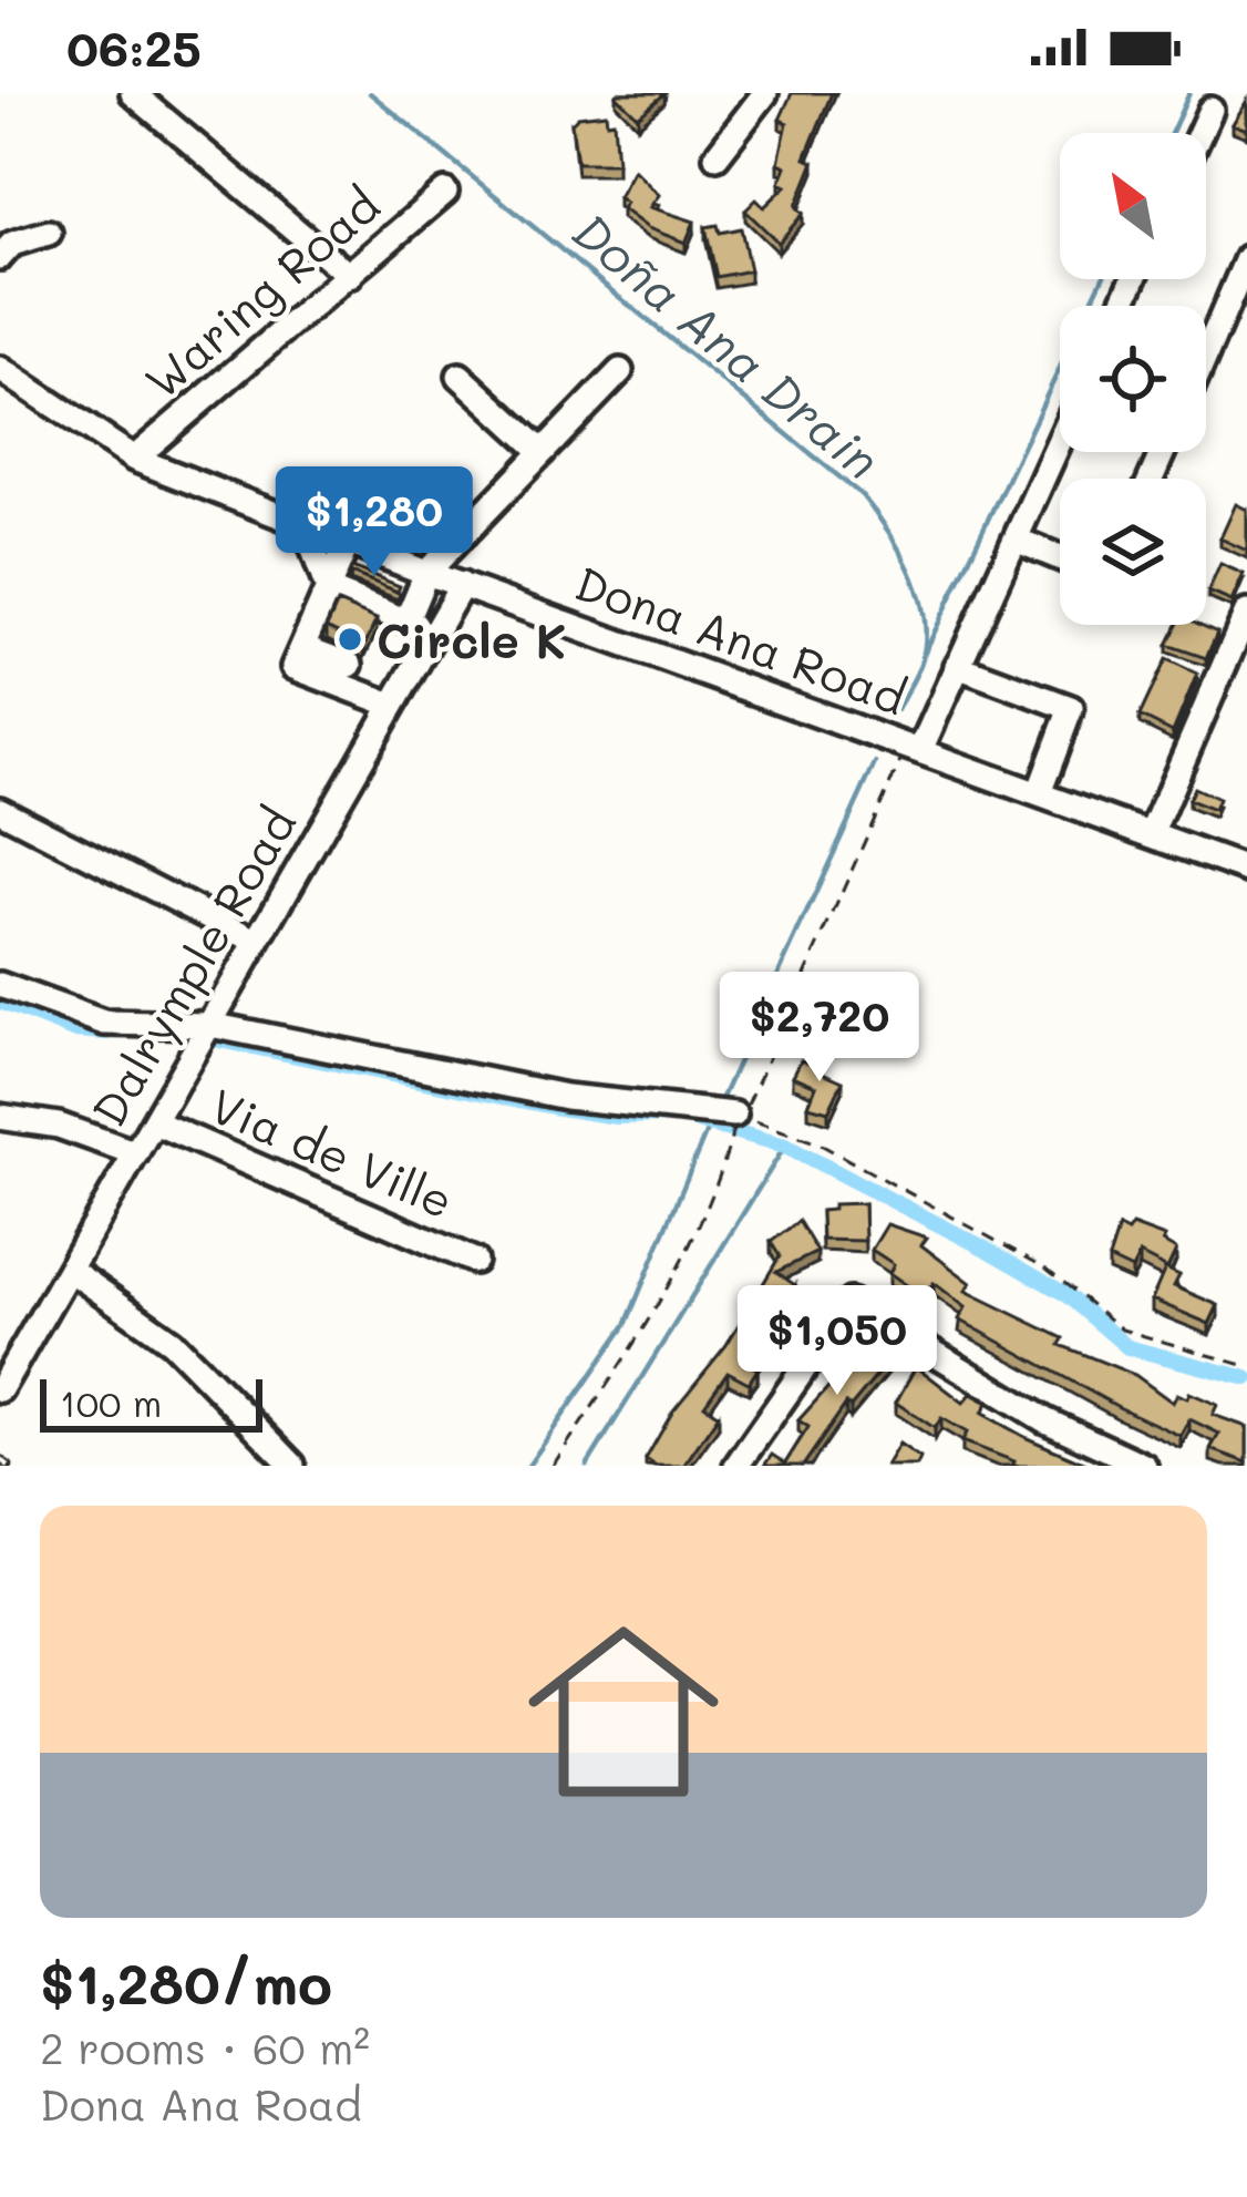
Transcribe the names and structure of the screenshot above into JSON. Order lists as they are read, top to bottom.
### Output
{
  "streets": {
    "street": [
      "Waring Road",
      "Dona Ana Road",
      "Dalrymple Road",
      "Via de Ville"
    ]
  },
  "crossings": [
    ["Waring Road", "Dona Ana Road"],
    ["Dona Ana Road", "Dalrymple Road"],
    ["Dalrymple Road", "Via de Ville"]
  ],
  "water": ["Doña Ana Drain"],
  "places": ["Circle K"],
  "scale_bar": "100 m",
  "north": "top left",
  "page": {
    "status": "06:25",
    "price": ["$1,280", "$2,720", "$1,050"],
    "scale": "100 m",
    "list": [
      {
        "name": "$1,280/mo",
        "note": "2 rooms · 60 m² · Dona Ana Road"
      }
    ]
  }
}
